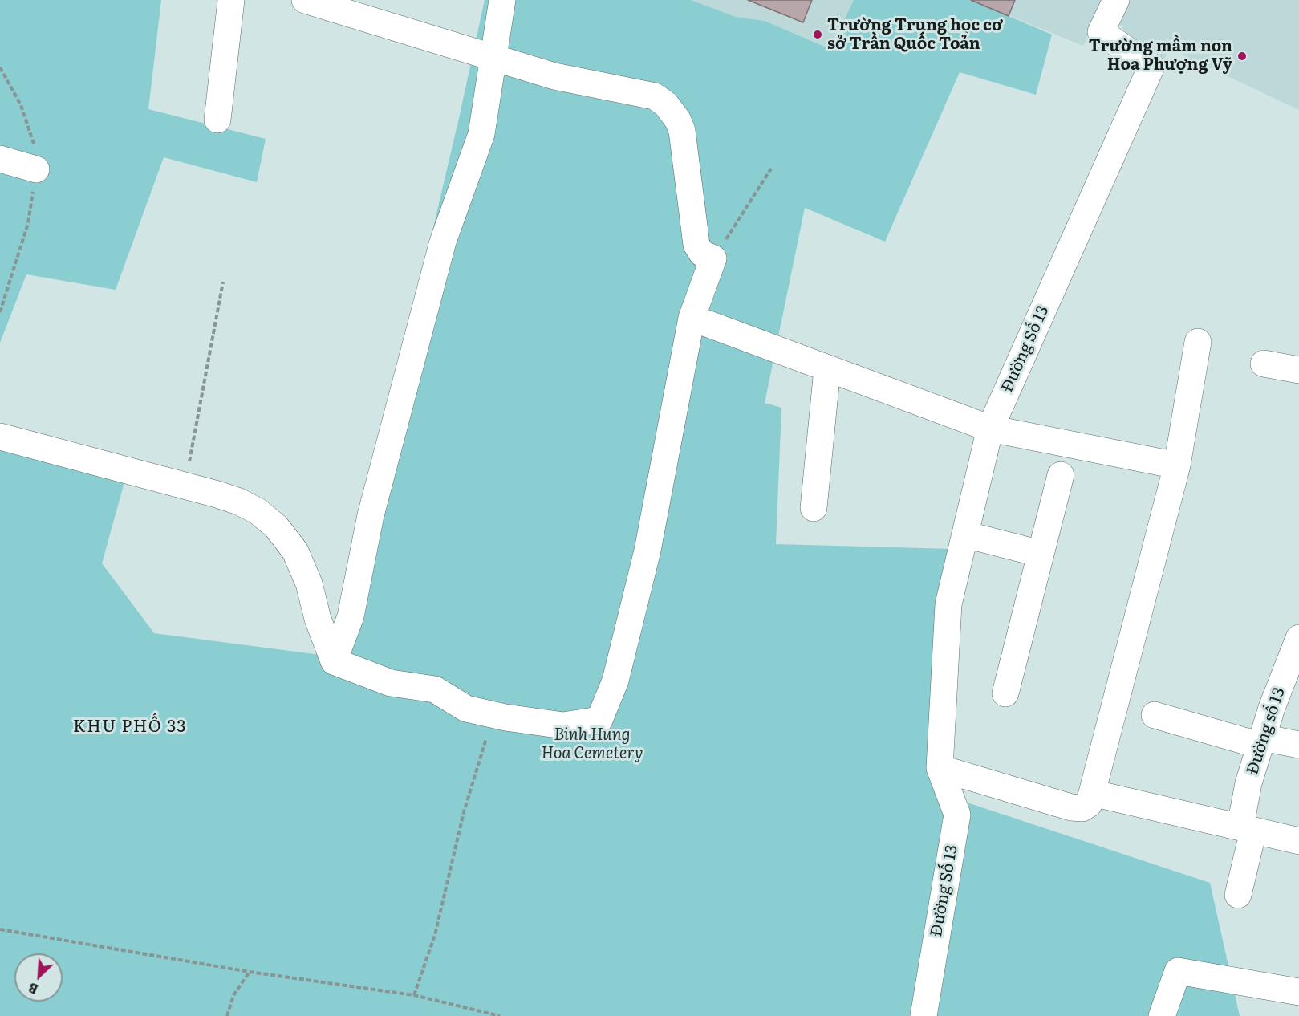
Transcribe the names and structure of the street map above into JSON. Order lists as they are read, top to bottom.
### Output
{
  "streets": {
    "street": ["Đường Số 13", "Đường số 13"]
  },
  "districts": ["KHU PHỐ 33"],
  "parks": ["Binh Hung Hoa Cemetery"],
  "places": ["Trường Trung học cơ sở Trần Quốc Toản", "Trường mầm non Hoa Phượng Vỹ"],
  "north": "bottom left"
}
